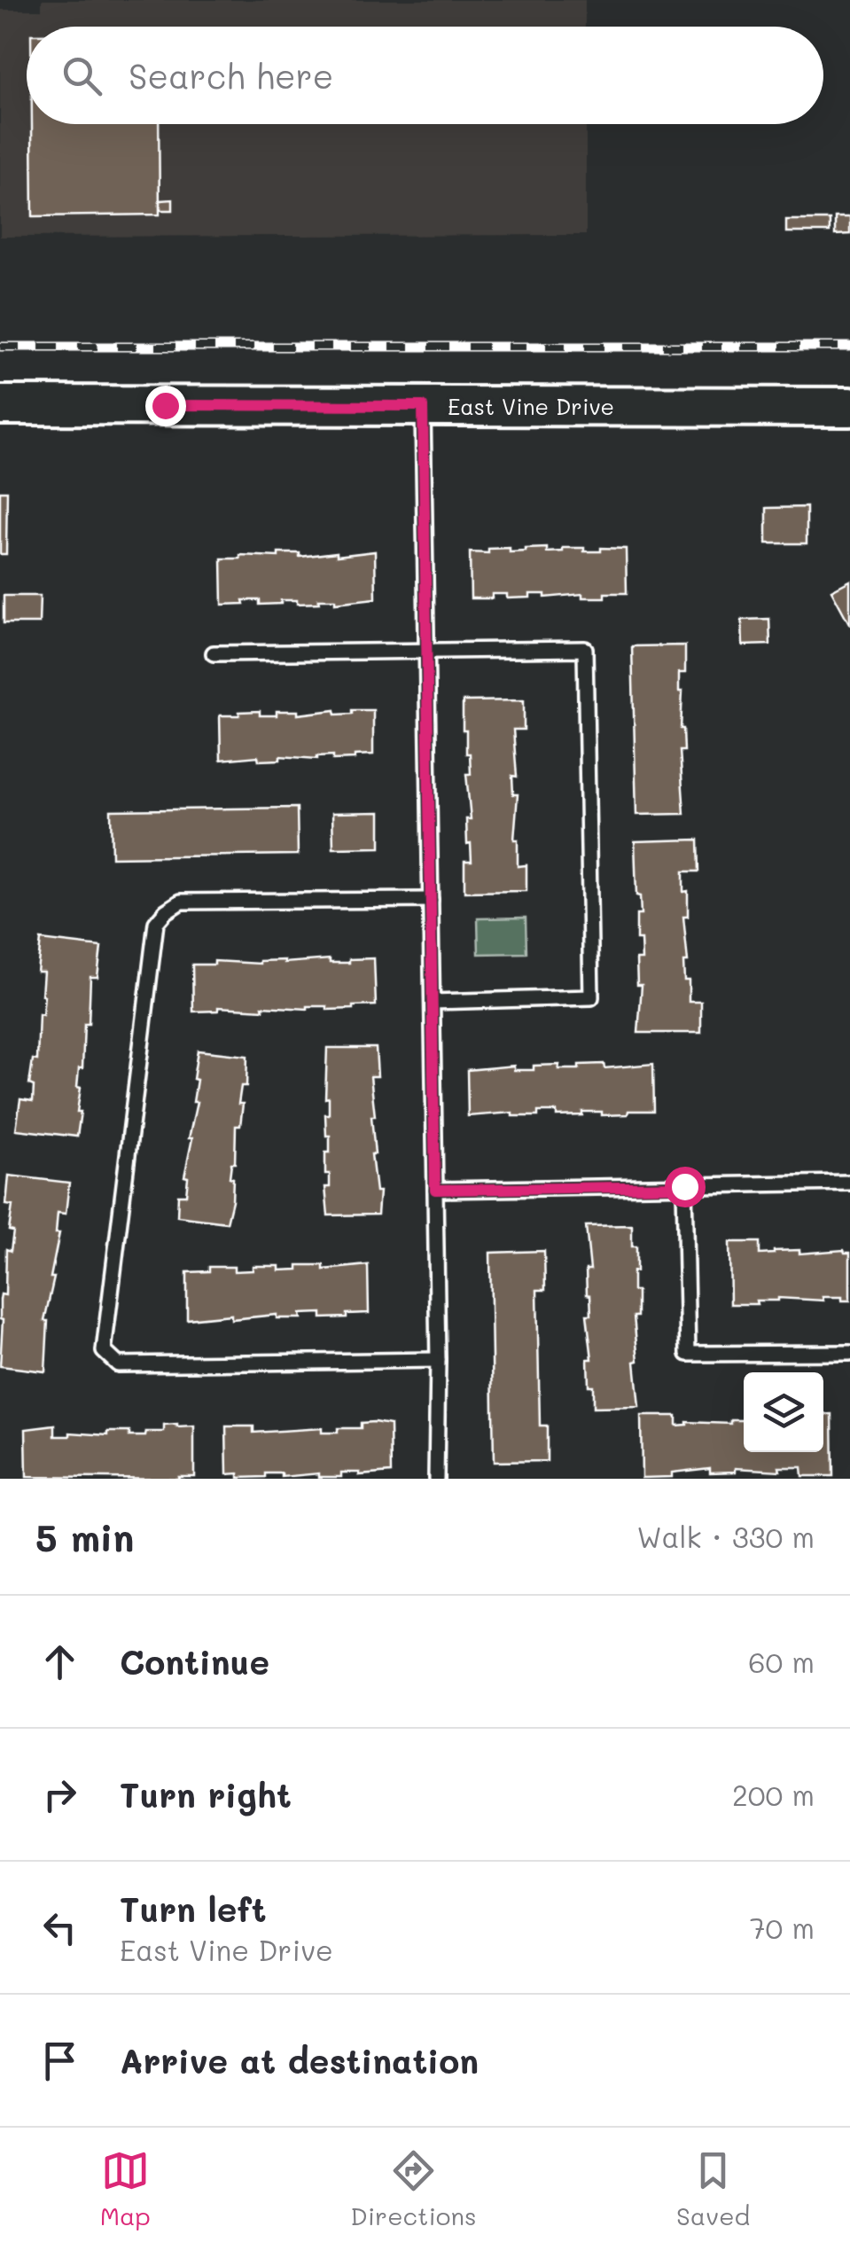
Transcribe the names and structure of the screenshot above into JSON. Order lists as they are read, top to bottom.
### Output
{
  "streets": {
    "main road": ["East Vine Drive"]
  },
  "page": {
    "search": "Search here",
    "heading": ["5 min", "Walk · 330 m"],
    "list": [
      ["Continue", "60 m"],
      ["Turn right", "200 m"],
      ["Turn left", "East Vine Drive", "70 m"],
      "Arrive at destination"
    ],
    "nav": ["Map", "Directions", "Saved"]
  }
}
